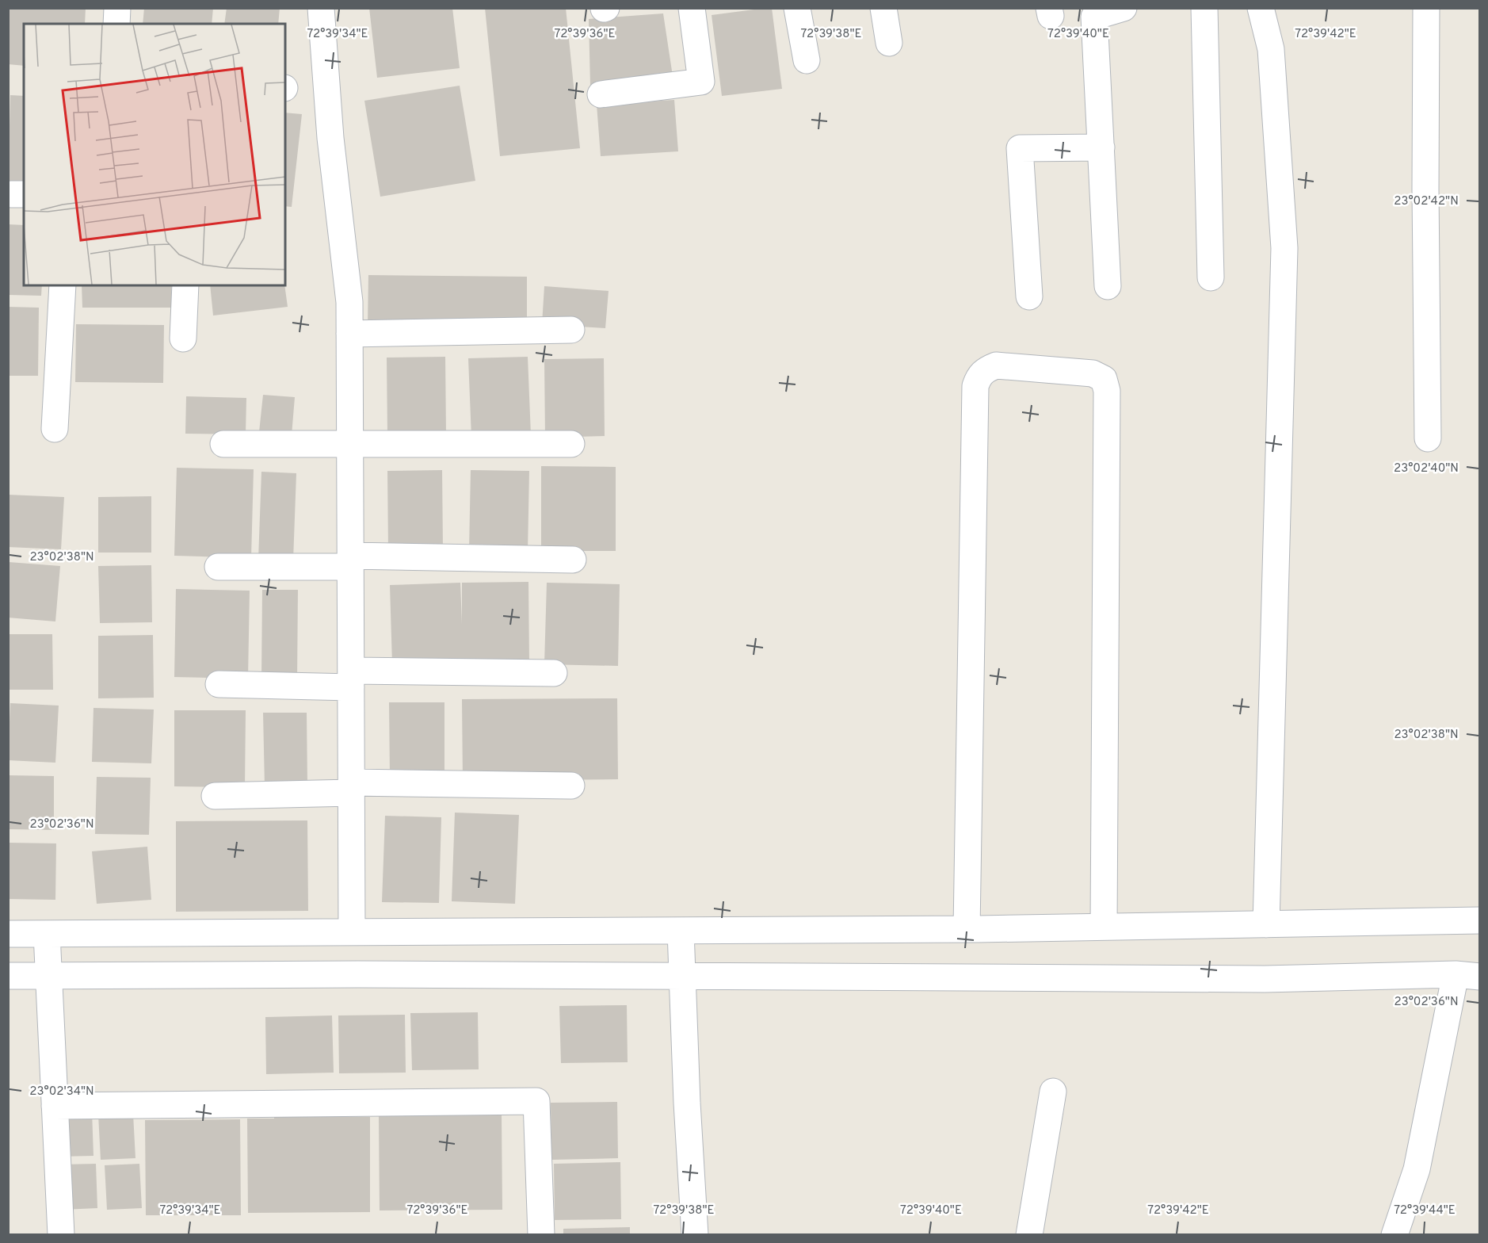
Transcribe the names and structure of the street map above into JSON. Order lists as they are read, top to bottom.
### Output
{
  "coordinates": [
    "72°39'34\"E",
    "72°39'36\"E",
    "72°39'38\"E",
    "72°39'40\"E",
    "72°39'42\"E",
    "23°02'42\"N",
    "23°02'40\"N",
    "23°02'38\"N",
    "23°02'36\"N",
    "23°02'34\"N",
    "72°39'44\"E"
  ]
}
